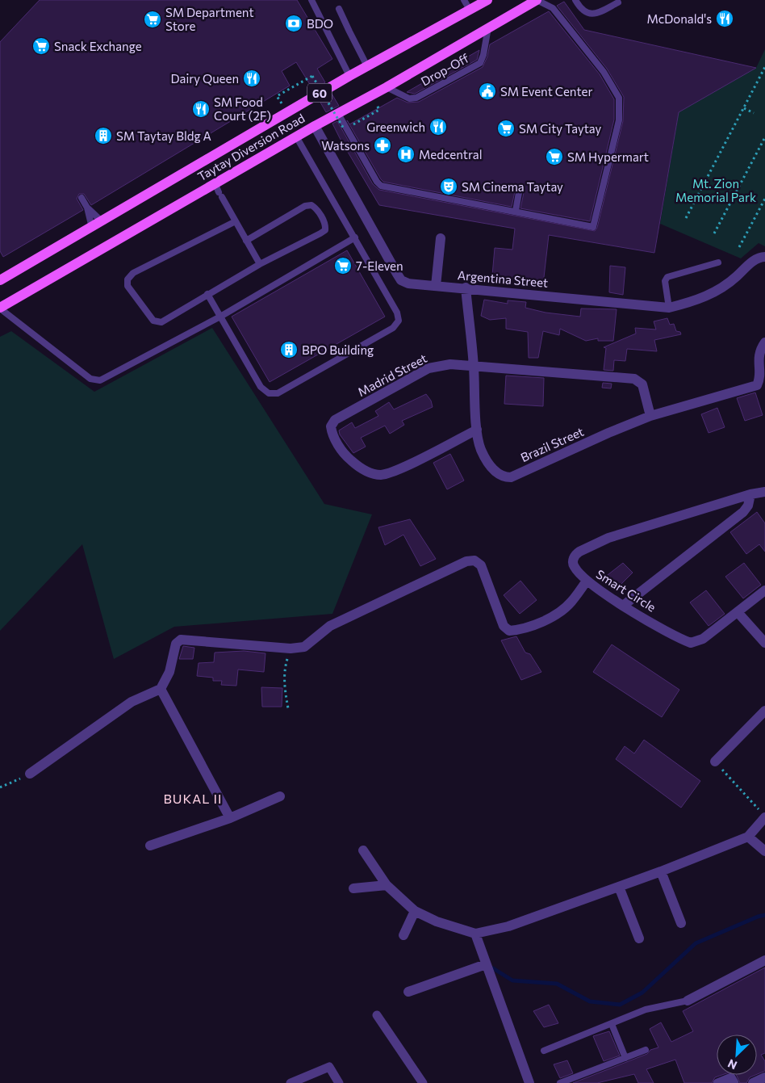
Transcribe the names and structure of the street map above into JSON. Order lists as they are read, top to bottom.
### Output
{
  "streets": {
    "main road": ["60", "Taytay Diversion Road"],
    "street": [
      "Argentina Street",
      "Madrid Street",
      "Brazil Street",
      "Smart Circle"
    ],
    "lane": ["Drop-Off"]
  },
  "crossings": [
    ["Drop-Off", "Taytay Diversion Road"],
    ["Taytay Diversion Road", "Argentina Street"],
    ["Argentina Street", "Brazil Street"],
    ["Madrid Street", "Brazil Street"]
  ],
  "districts": ["BUKAL II"],
  "parks": ["Mt. Zion Memorial Park"],
  "places": {
    "restaurant": [
      "McDonald's",
      "Dairy Queen",
      "SM Food Court (2F)",
      "Greenwich"
    ],
    "supermarket": [
      "SM Department Store",
      "Snack Exchange",
      "SM City Taytay",
      "SM Hypermart",
      "7-Eleven"
    ],
    "bank": ["BDO"],
    "public building": ["SM Event Center"],
    "building": ["SM Taytay Bldg A", "BPO Building"],
    "pharmacy": ["Watsons"],
    "hospital": ["Medcentral"],
    "theatre": ["SM Cinema Taytay"]
  },
  "north": "bottom left"
}
